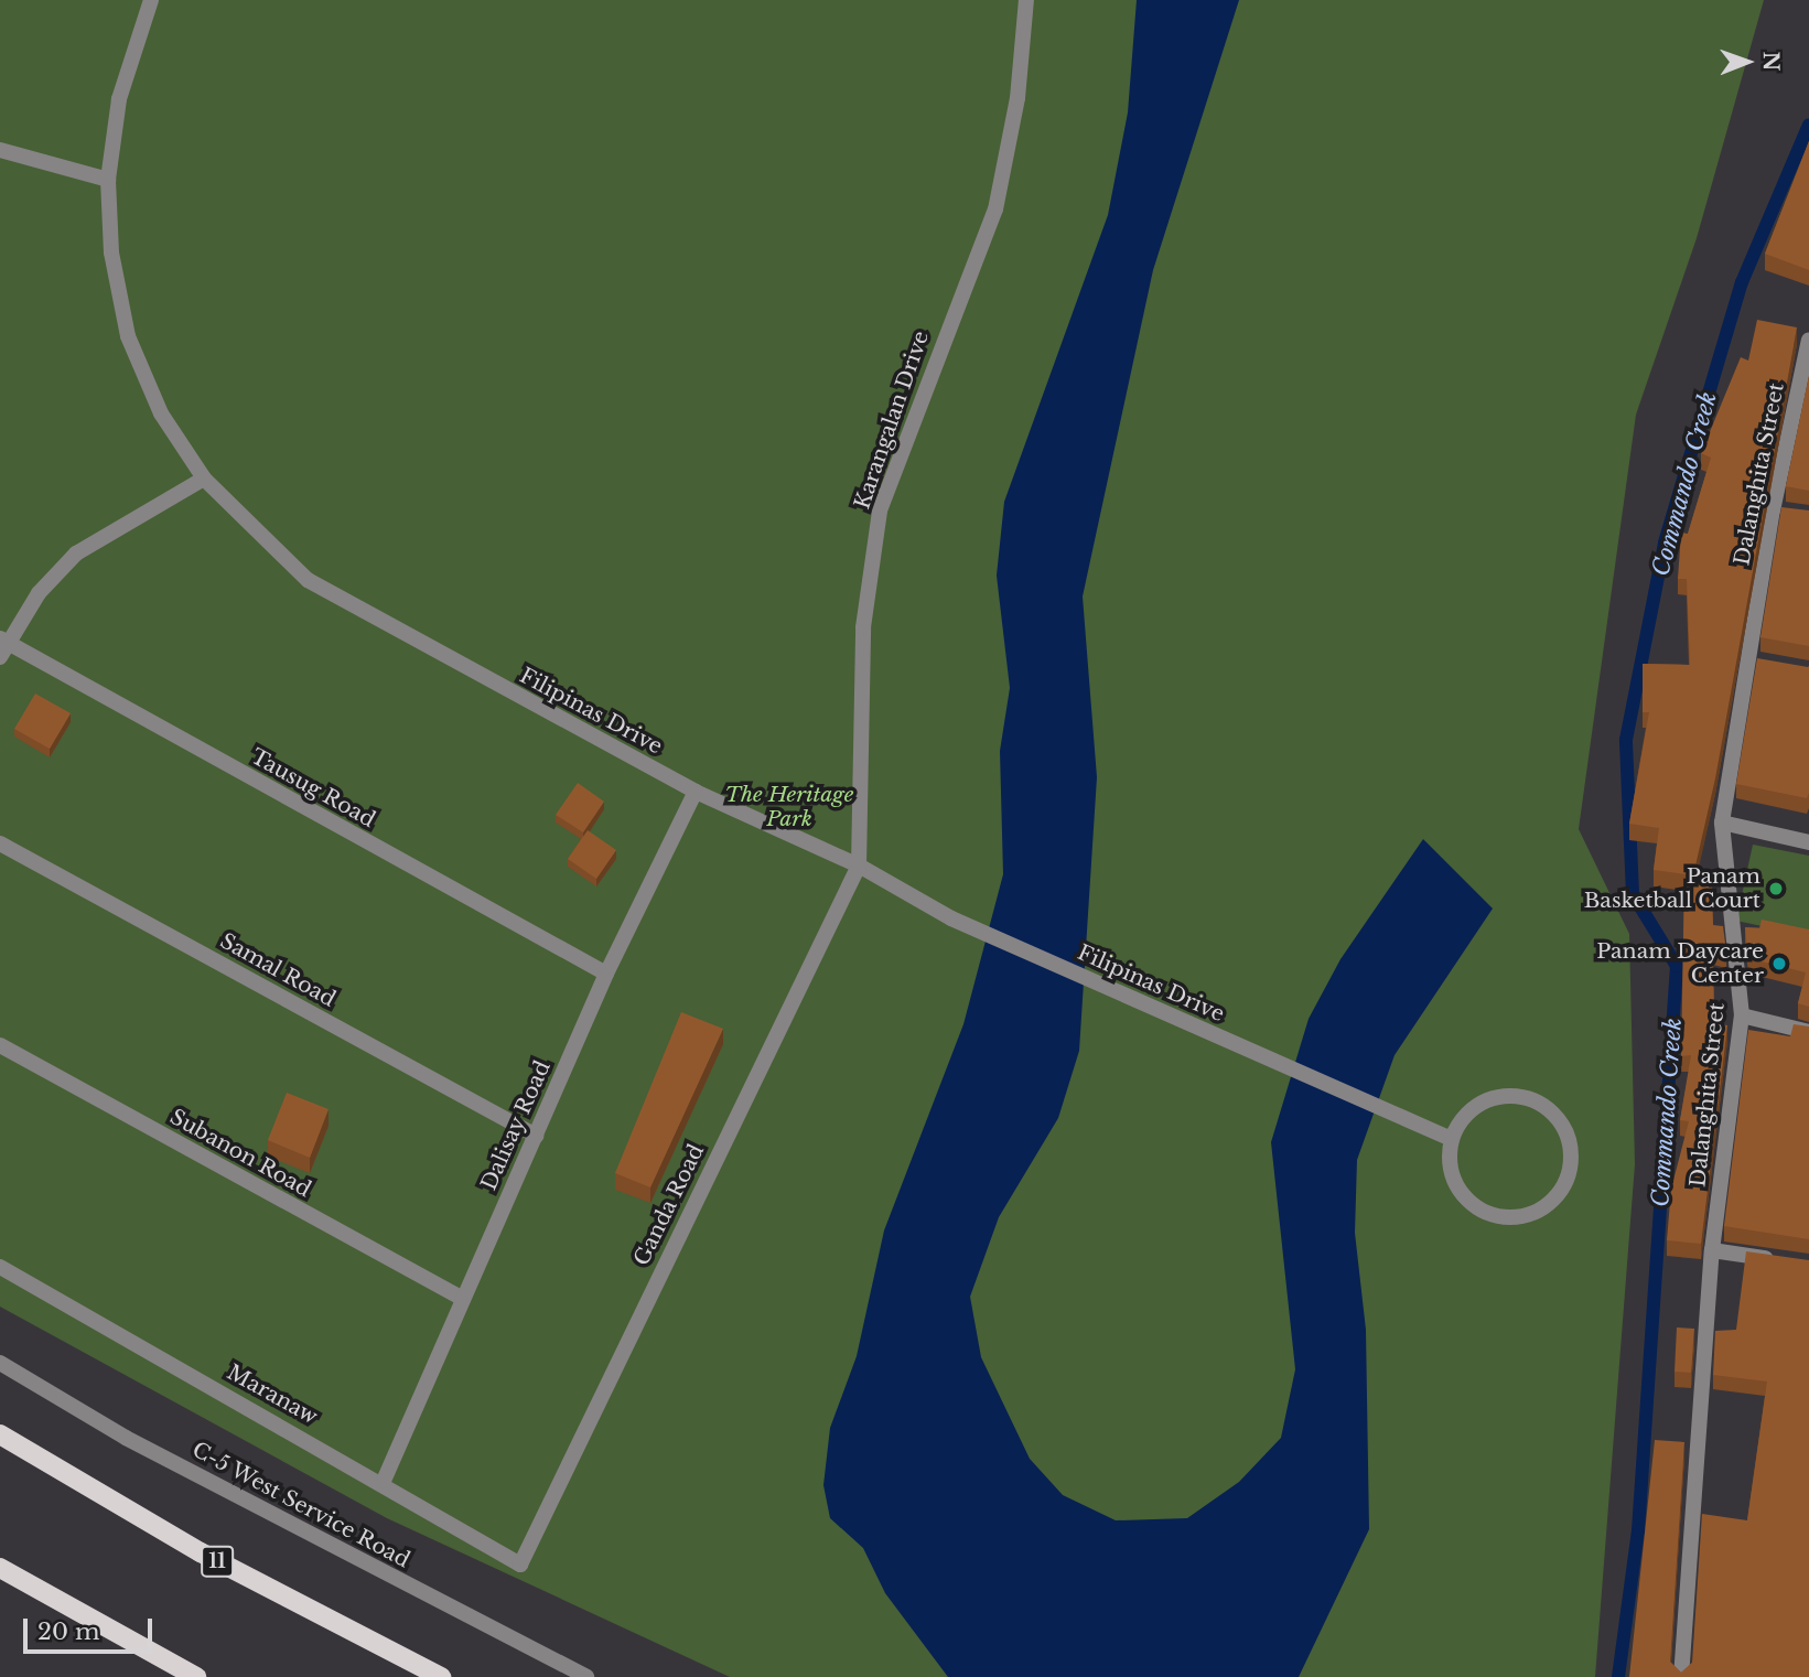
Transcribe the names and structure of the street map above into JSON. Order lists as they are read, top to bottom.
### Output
{
  "streets": {
    "main road": ["11"],
    "street": [
      "Karangalan Drive",
      "Dalanghita Street",
      "Filipinas Drive",
      "Tausug Road",
      "Samal Road",
      "Dalisay Road",
      "Subanon Road",
      "Ganda Road",
      "Maranaw",
      "C-5 West Service Road"
    ]
  },
  "crossings": [
    ["Karangalan Drive", "Filipinas Drive"],
    ["Karangalan Drive", "Ganda Road"],
    ["Filipinas Drive", "Dalisay Road"],
    ["Filipinas Drive", "Ganda Road"],
    ["Tausug Road", "Dalisay Road"],
    ["Samal Road", "Dalisay Road"],
    ["Dalisay Road", "Subanon Road"],
    ["Dalisay Road", "Maranaw"],
    ["Ganda Road", "Maranaw"]
  ],
  "water": ["Commando Creek"],
  "parks": ["The Heritage Park"],
  "places": ["Panam Basketball Court", "Panam Daycare Center"],
  "scale_bar": "20 m",
  "north": "right"
}
